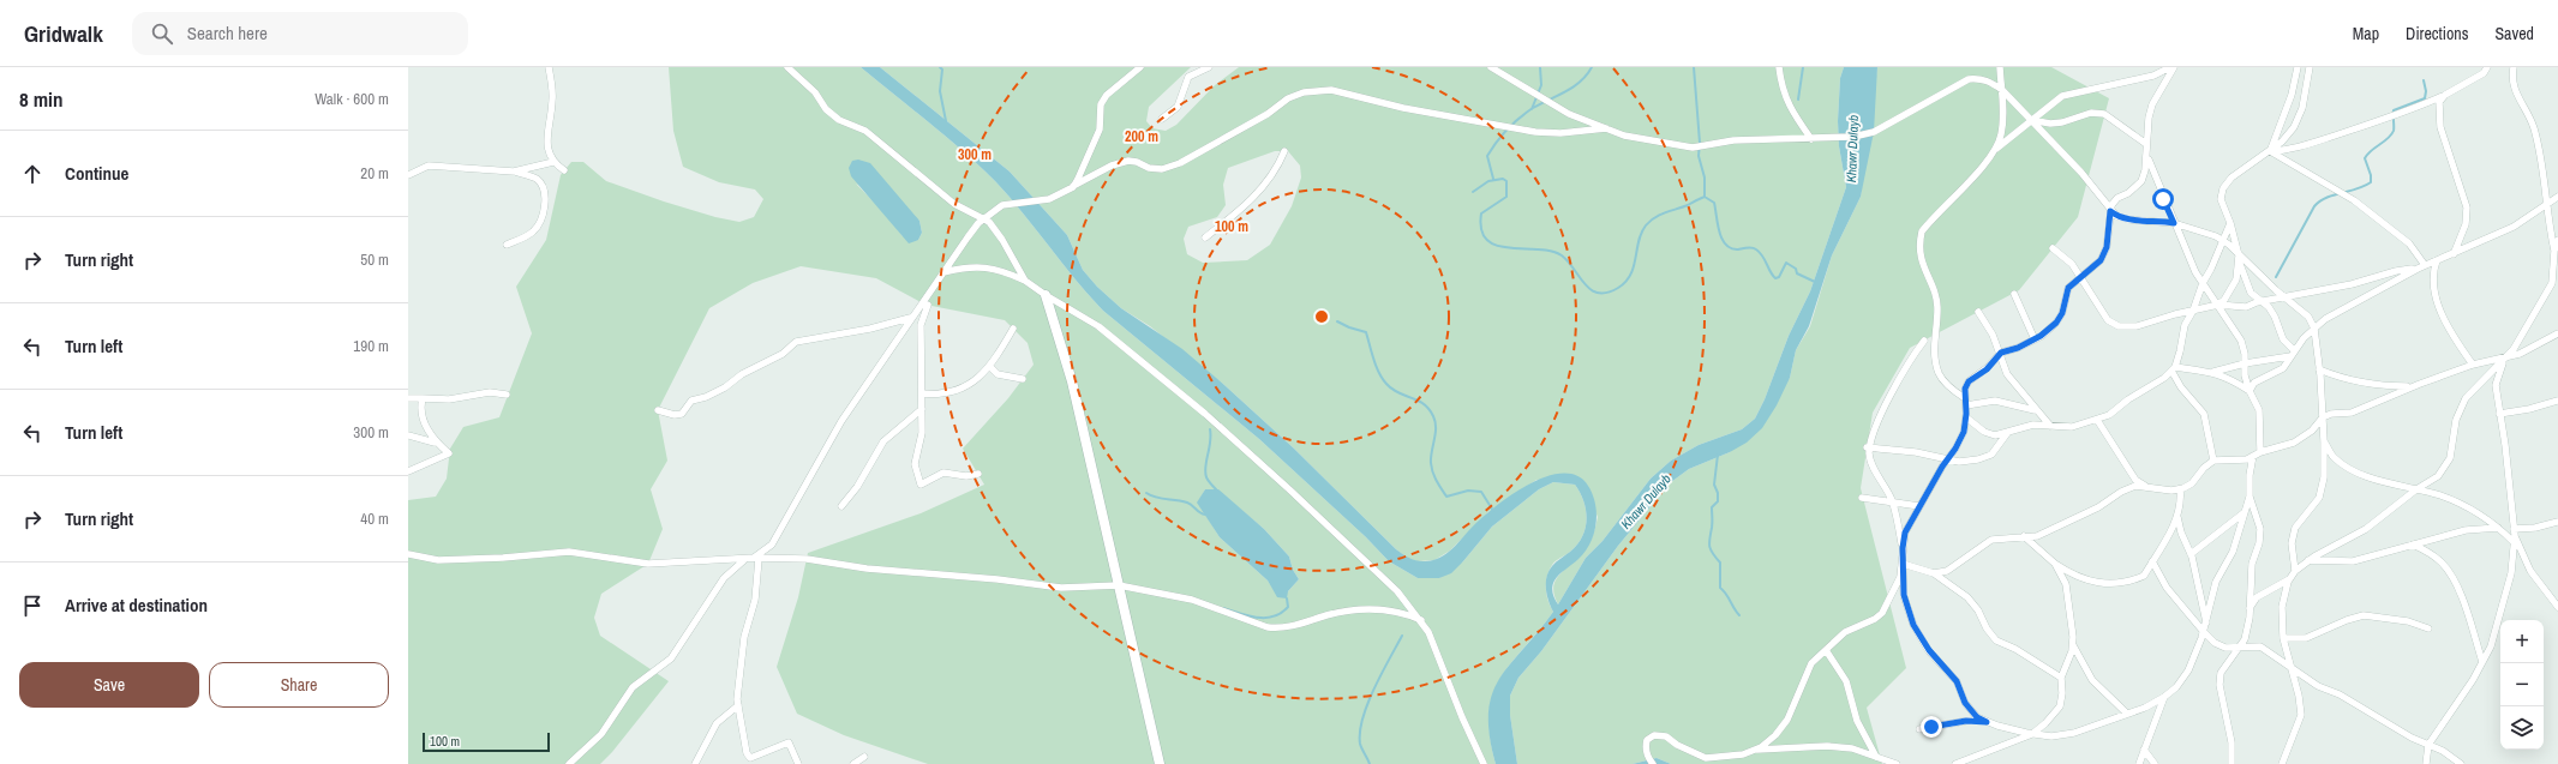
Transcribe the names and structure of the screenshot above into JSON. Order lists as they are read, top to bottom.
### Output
{
  "water": ["Khawr Dulayb"],
  "scale_bar": "100 m",
  "page": {
    "header": "Gridwalk",
    "search": "Search here",
    "nav": ["Map", "Directions", "Saved"],
    "heading": ["8 min", "Walk · 600 m"],
    "list": [
      ["Continue", "20 m"],
      ["Turn right", "50 m"],
      ["Turn left", "190 m"],
      ["Turn left", "300 m"],
      ["Turn right", "40 m"],
      "Arrive at destination"
    ],
    "map_buttons": ["+", "−"],
    "buttons": ["Save", "Share"],
    "scale": "100 m"
  },
  "rings": ["200 m", "300 m", "100 m"]
}
